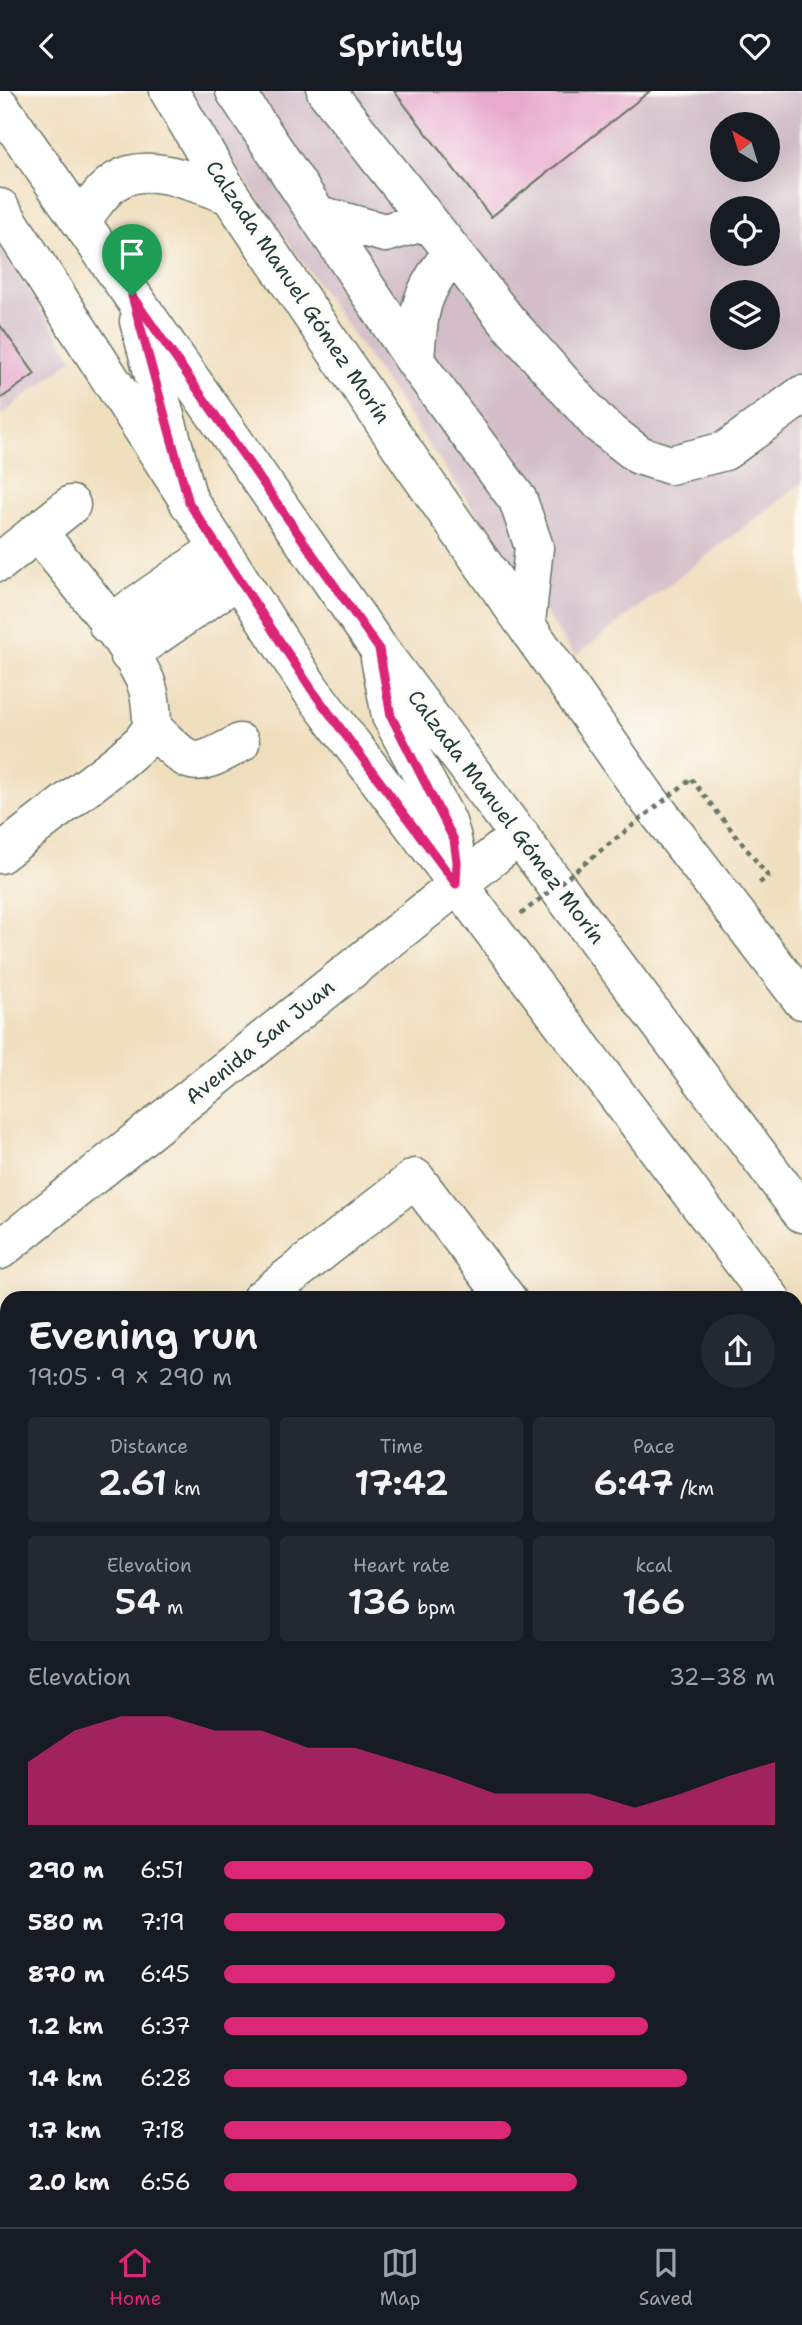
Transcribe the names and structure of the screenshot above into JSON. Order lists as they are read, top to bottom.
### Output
{
  "streets": {
    "street": ["Calzada Manuel Gómez Morín", "Avenida San Juan"]
  },
  "crossings": [
    ["Calzada Manuel Gómez Morín", "Avenida San Juan"]
  ],
  "north": "top left",
  "page": {
    "header": "Sprintly",
    "heading": ["Evening run", "19:05 · 9 × 290 m"],
    "stats": [
      ["Distance", "2.61 km"],
      ["Time", "17:42"],
      ["Pace", "6:47 /km"],
      ["Elevation", "54 m"],
      ["Heart rate", "136 bpm"],
      ["kcal", "166"]
    ],
    "chart": ["Elevation", "32–38 m"],
    "list": [
      {
        "name": "290 m",
        "note": "6:51"
      },
      {
        "name": "580 m",
        "note": "7:19"
      },
      {
        "name": "870 m",
        "note": "6:45"
      },
      {
        "name": "1.2 km",
        "note": "6:37"
      },
      {
        "name": "1.4 km",
        "note": "6:28"
      },
      {
        "name": "1.7 km",
        "note": "7:18"
      },
      {
        "name": "2.0 km",
        "note": "6:56"
      }
    ],
    "tabs": ["Home", "Map", "Saved"]
  }
}
